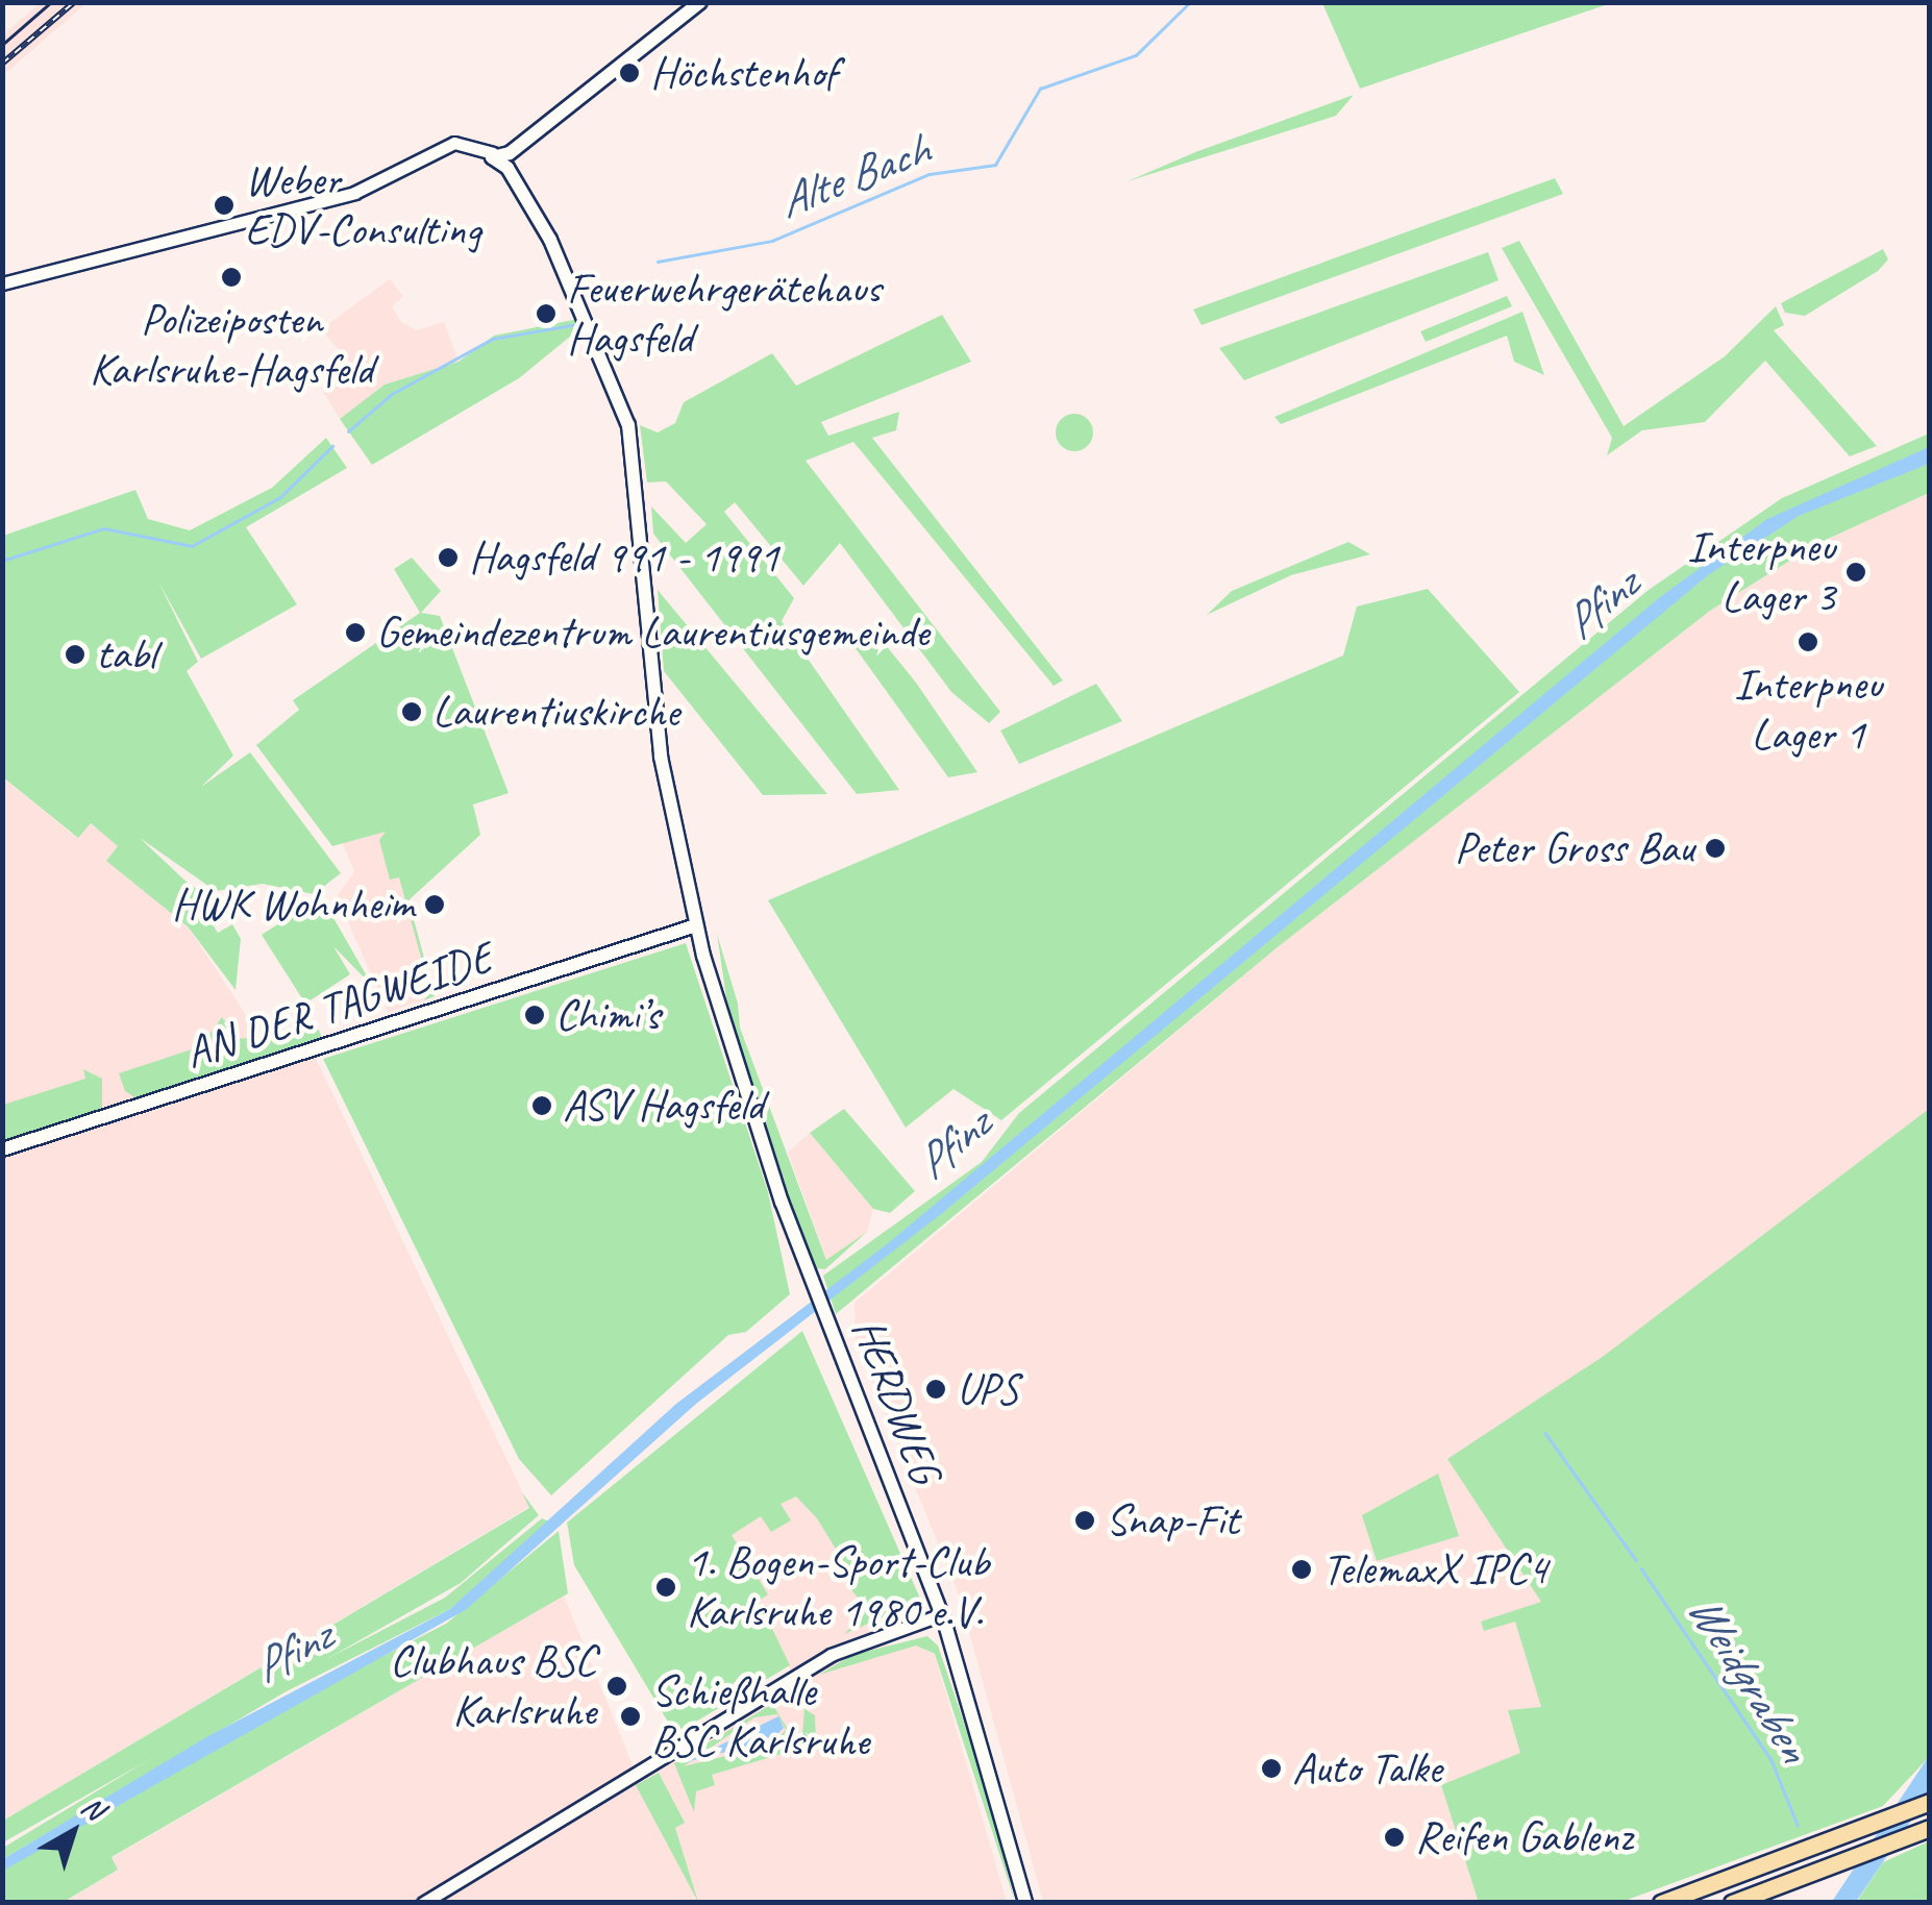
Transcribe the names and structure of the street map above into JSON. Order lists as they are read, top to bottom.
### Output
{
  "streets": {
    "main road": ["AN DER TAGWEIDE", "HERDWEG"]
  },
  "crossings": [
    ["AN DER TAGWEIDE", "HERDWEG"]
  ],
  "water": ["Alte Bach", "Pfinz", "Weidgraben"],
  "places": [
    "Höchstenhof",
    "Weber EDV-Consulting",
    "Polizeiposten Karlsruhe-Hagsfeld",
    "Feuerwehrgerätehaus Hagsfeld",
    "Hagsfeld 991 - 1991",
    "Interpneu Lager 3",
    "Gemeindezentrum Laurentiusgemeinde",
    "Interpneu Lager 1",
    "tabl",
    "Laurentiuskirche",
    "Peter Gross Bau",
    "HWK Wohnheim",
    "Chimi’s",
    "ASV Hagsfeld",
    "UPS",
    "Snap-Fit",
    "TelemaxX IPC4",
    "1. Bogen-Sport-Club Karlsruhe 1980 e.V.",
    "Clubhaus BSC Karlsruhe",
    "Schießhalle BSC Karlsruhe",
    "Auto Talke",
    "Reifen Gablenz"
  ],
  "north": "top right"
}
